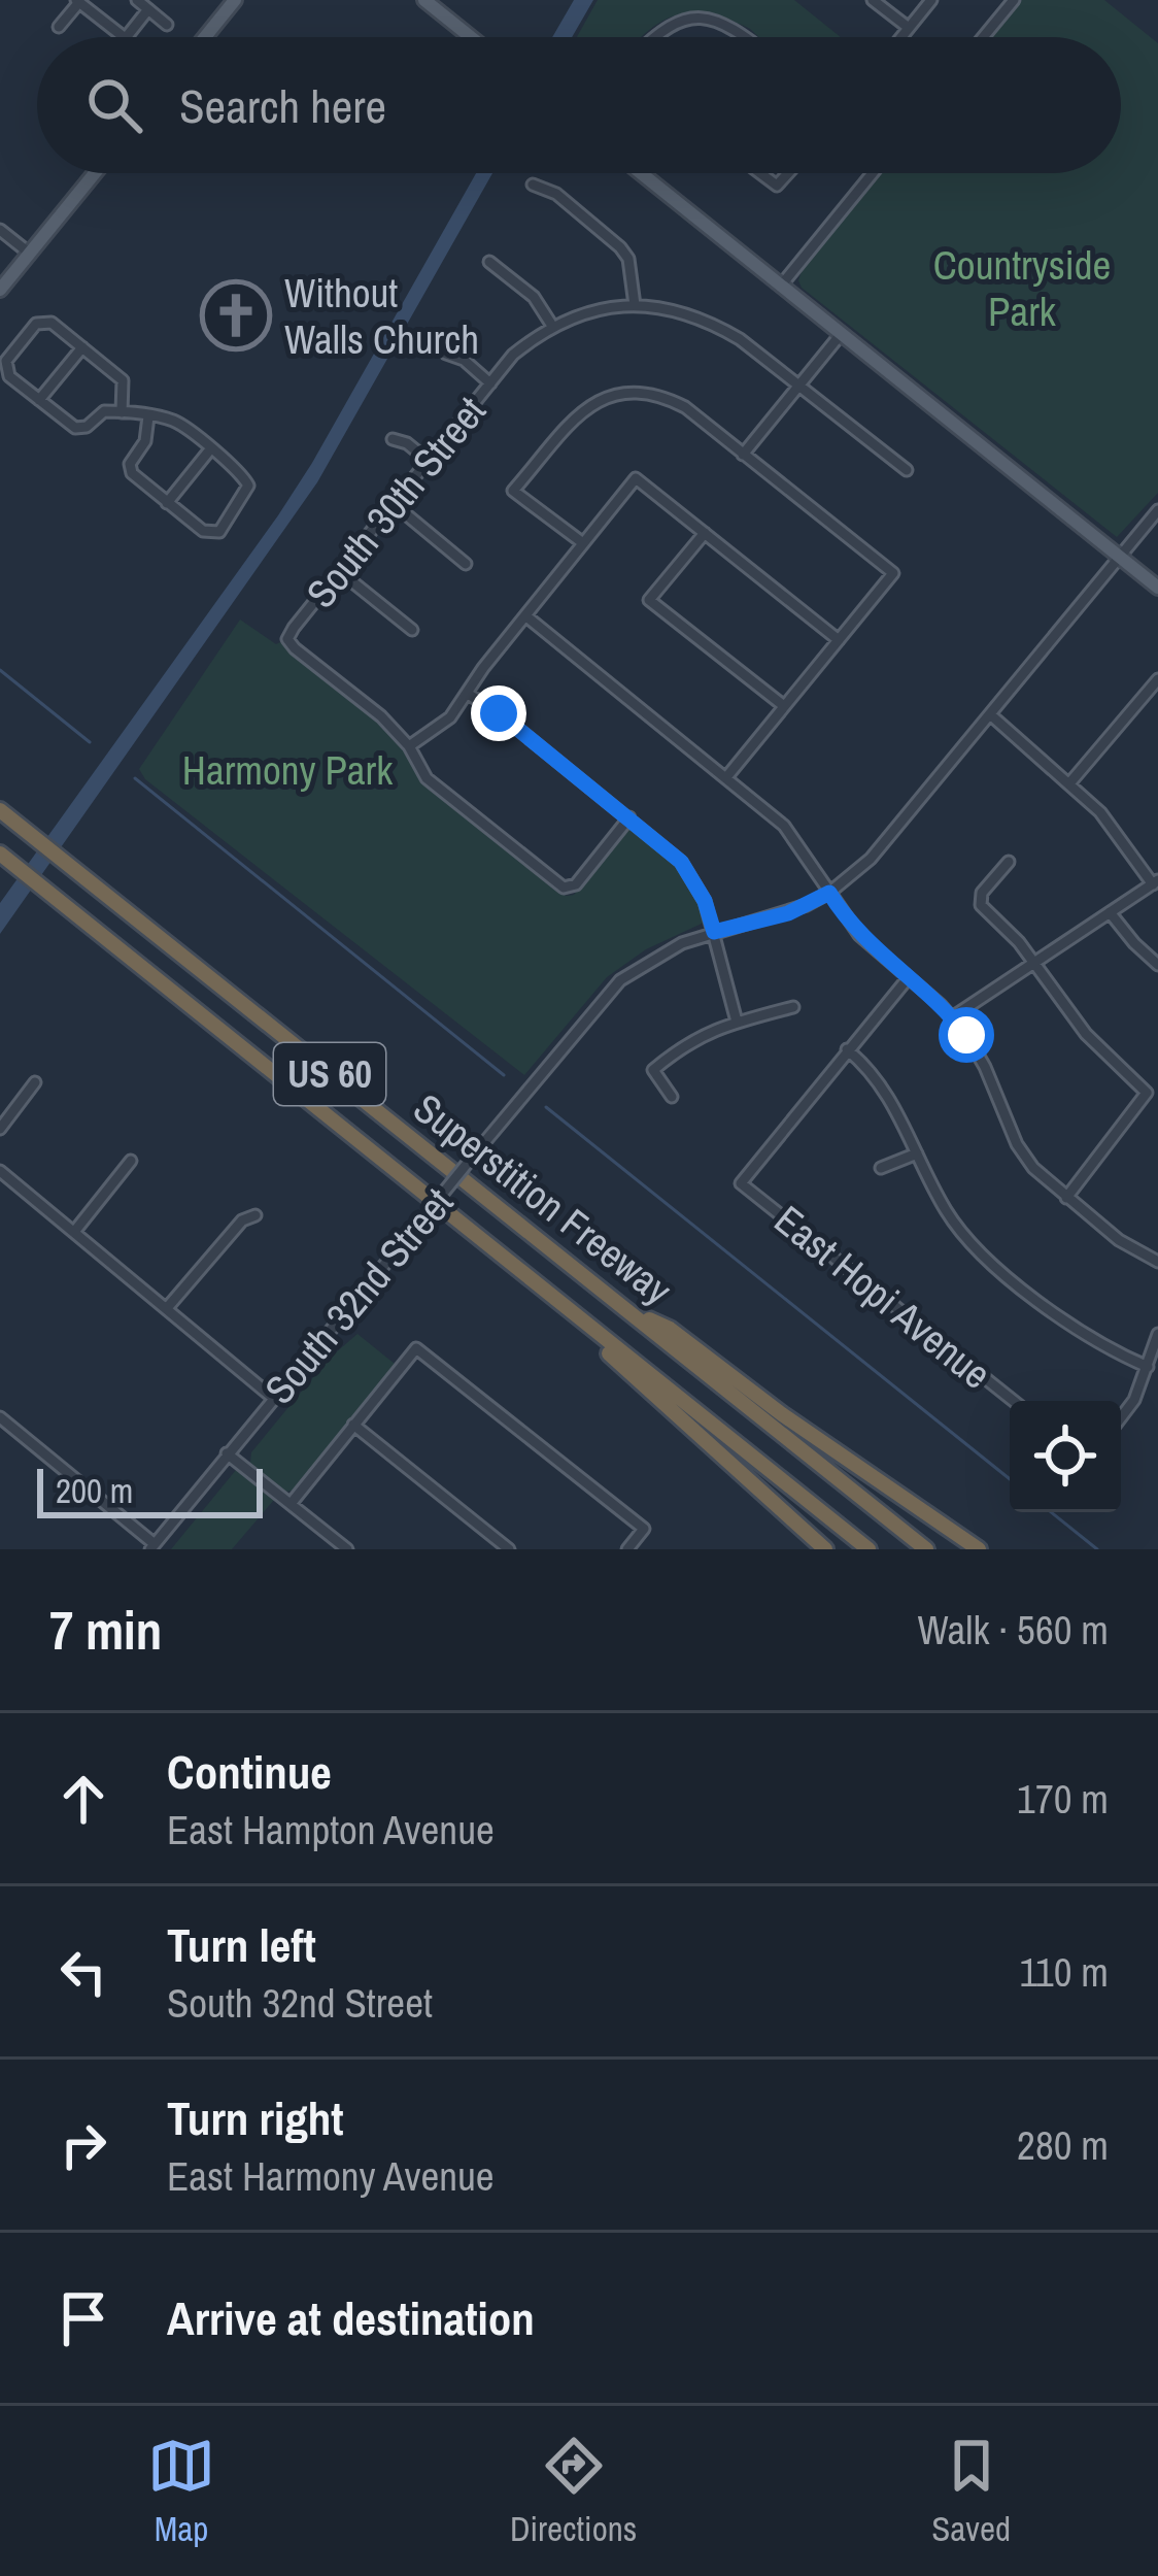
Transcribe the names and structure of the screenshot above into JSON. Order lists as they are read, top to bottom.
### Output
{
  "streets": {
    "highway": ["US 60", "Superstition Freeway"],
    "street": ["South 30th Street", "South 32nd Street", "East Hopi Avenue"]
  },
  "parks": ["Countryside Park", "Harmony Park"],
  "places": {
    "church": ["Without Walls Church"]
  },
  "scale_bar": "200 m",
  "page": {
    "search": "Search here",
    "scale": "200 m",
    "heading": ["7 min", "Walk · 560 m"],
    "list": [
      ["Continue", "East Hampton Avenue", "170 m"],
      ["Turn left", "South 32nd Street", "110 m"],
      ["Turn right", "East Harmony Avenue", "280 m"],
      "Arrive at destination"
    ],
    "nav": ["Map", "Directions", "Saved"]
  }
}
